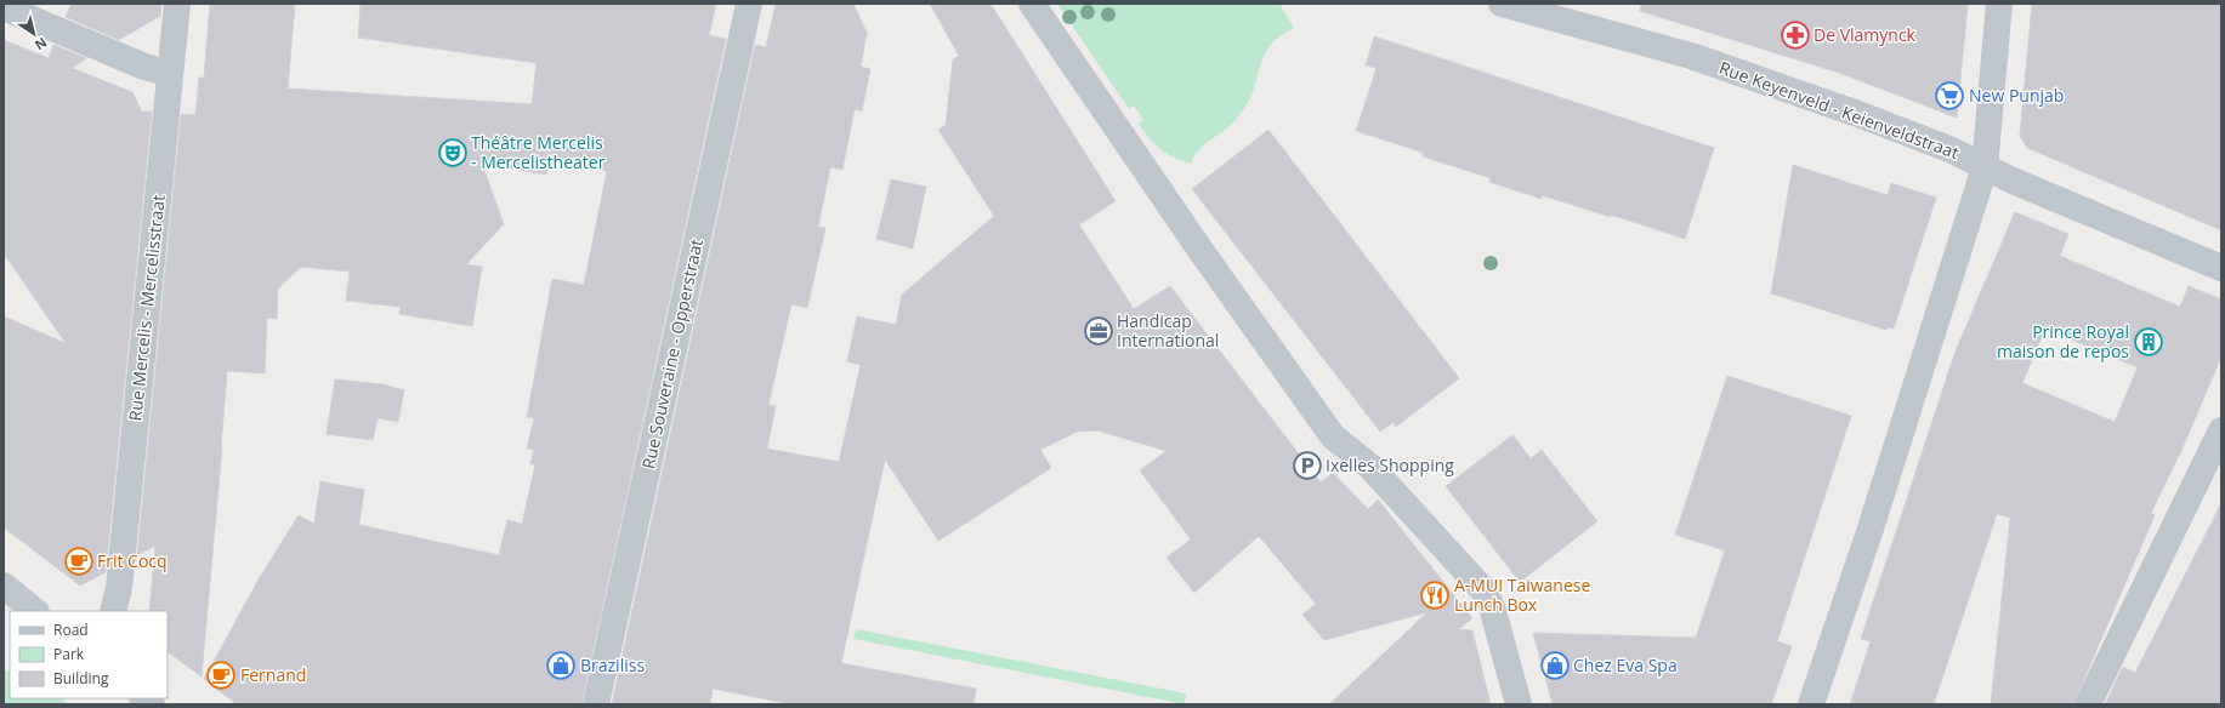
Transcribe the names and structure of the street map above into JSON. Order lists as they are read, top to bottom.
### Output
{
  "streets": {
    "street": ["Rue Keyenveld - Keienveldstraat", "Rue Mercelis - Mercelisstraat", "Rue Souveraine - Opperstraat"]
  },
  "places": {
    "pharmacy": ["De Vlamynck"],
    "supermarket": ["New Punjab"],
    "theatre": ["Théâtre Mercelis - Mercelistheater"],
    "office": ["Handicap International"],
    "building": ["Prince Royal maison de repos"],
    "parking": ["Ixelles Shopping"],
    "cafe": ["Frit Cocq", "Fernand"],
    "restaurant": ["A-MUI Taiwanese Lunch Box"],
    "shop": ["Braziliss", "Chez Eva Spa"]
  },
  "legend": ["Road", "Park", "Building"],
  "north": "bottom right"
}
